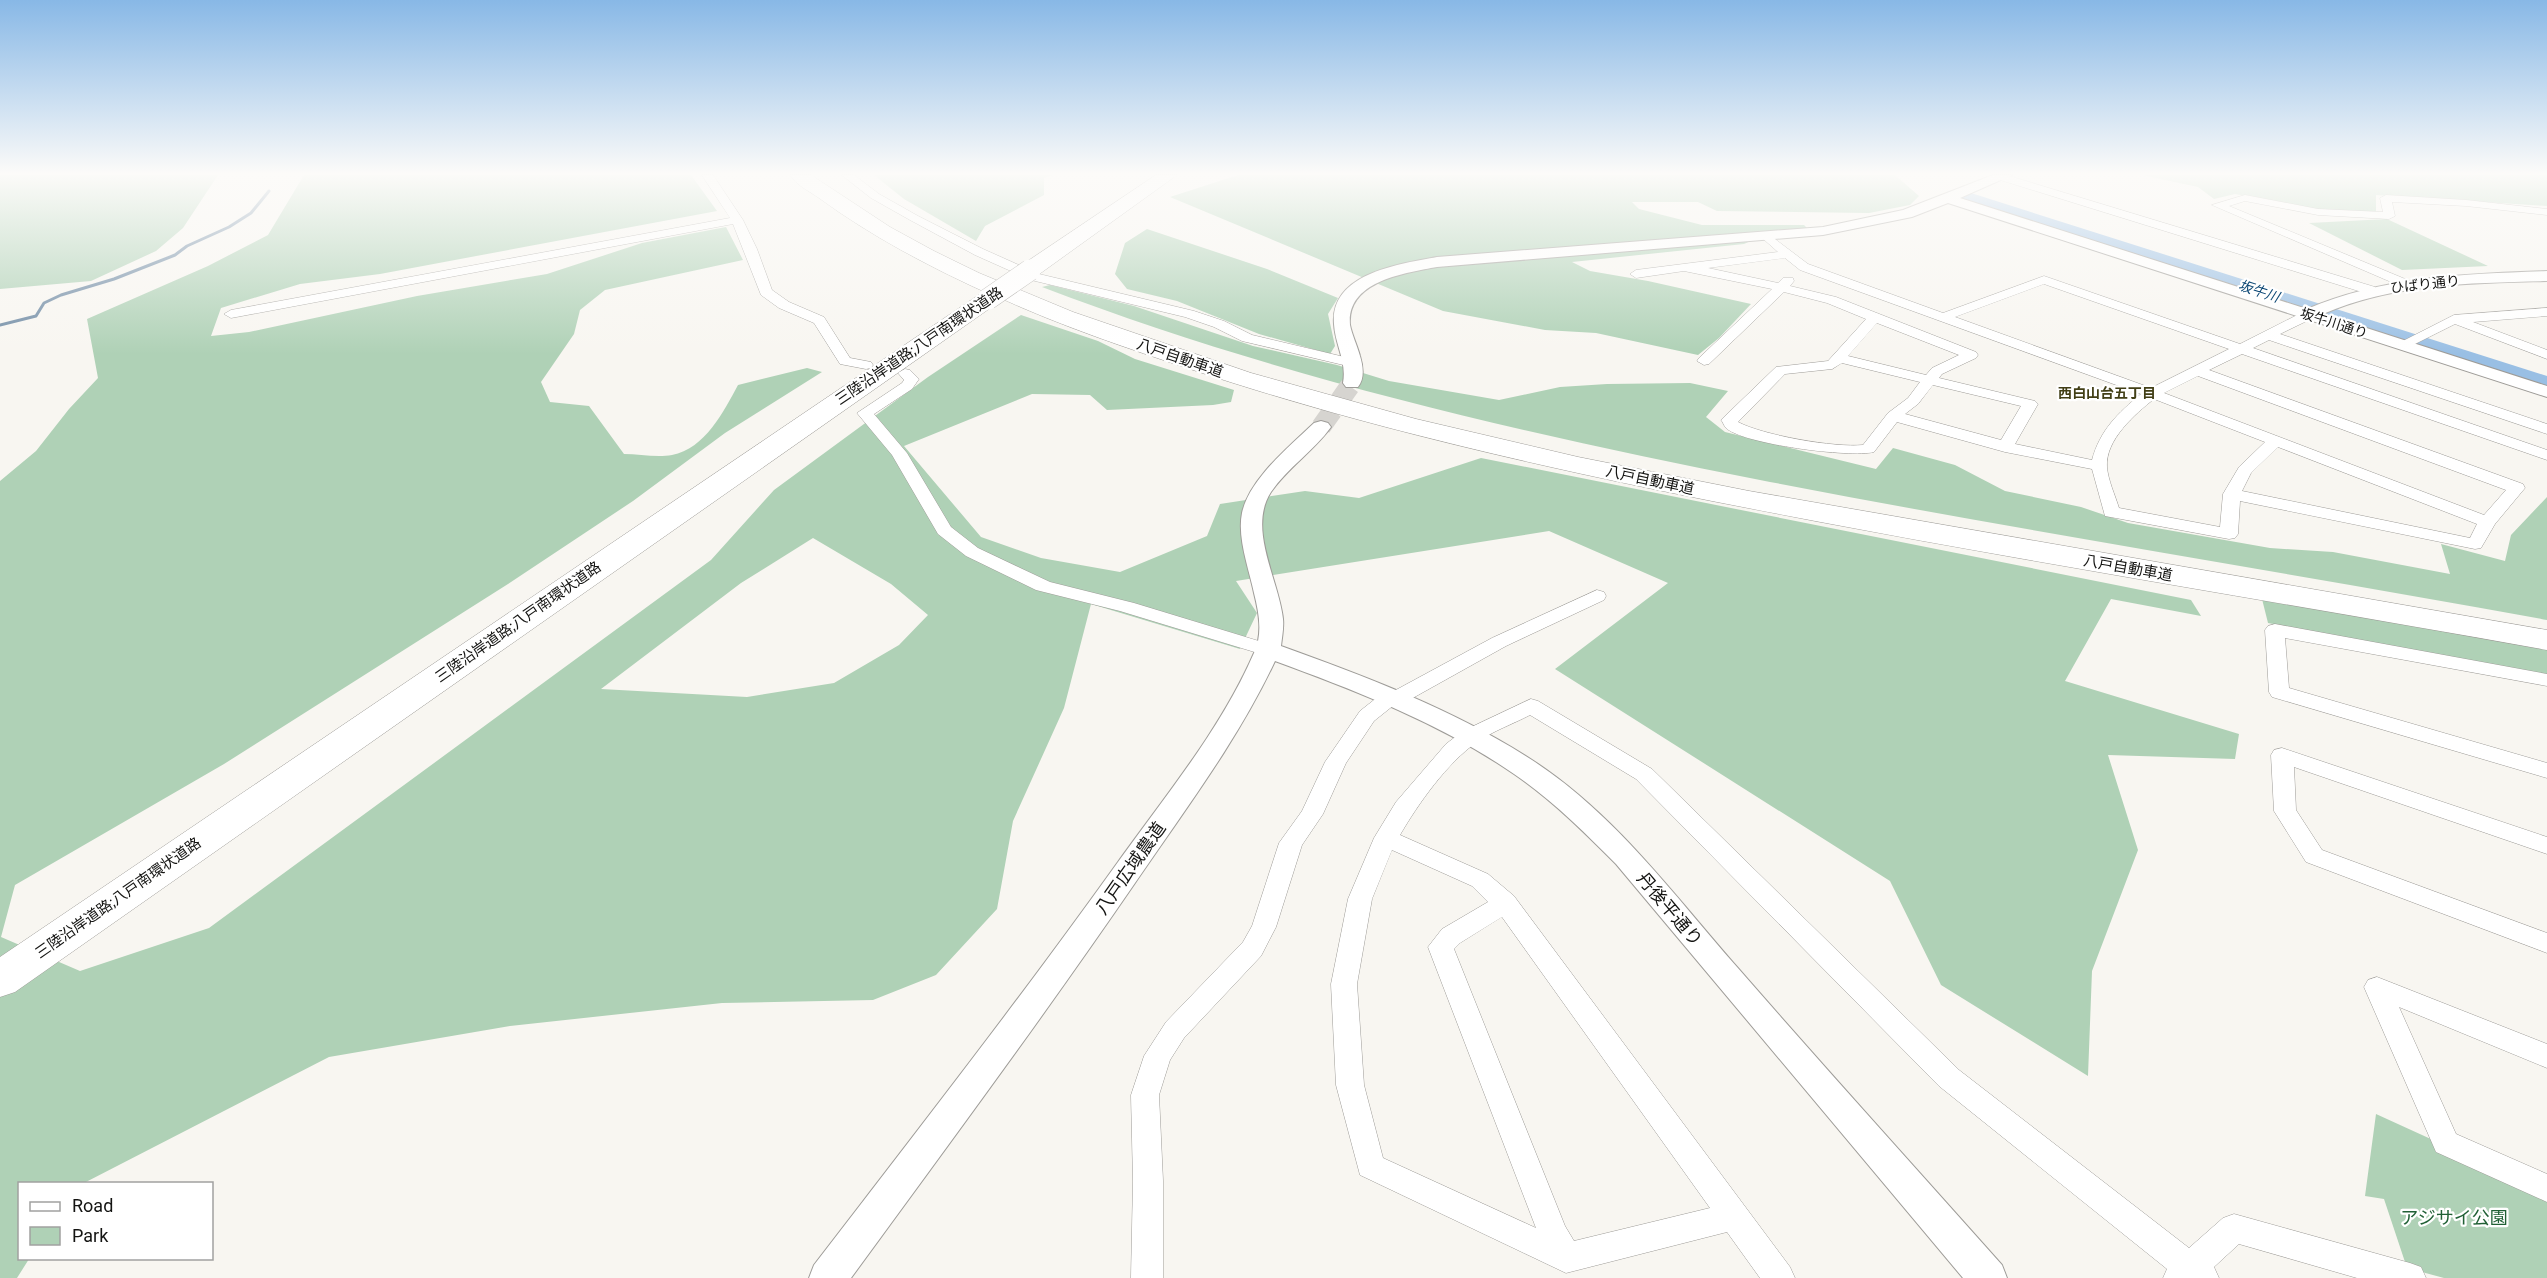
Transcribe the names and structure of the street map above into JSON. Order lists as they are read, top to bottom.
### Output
{
  "streets": {
    "highway": ["三陸沿岸道路;八戸南環状道路", "八戸自動車道"],
    "street": [
      "ひばり通り",
      "坂牛川通り",
      "八戸広域農道",
      "丹後平通り"
    ]
  },
  "crossings": [
    ["ひばり通り", "坂牛川通り"],
    ["八戸広域農道", "丹後平通り"]
  ],
  "districts": ["西白山台五丁目"],
  "water": ["坂牛川"],
  "parks": ["アジサイ公園"],
  "legend": ["Road", "Park"]
}
